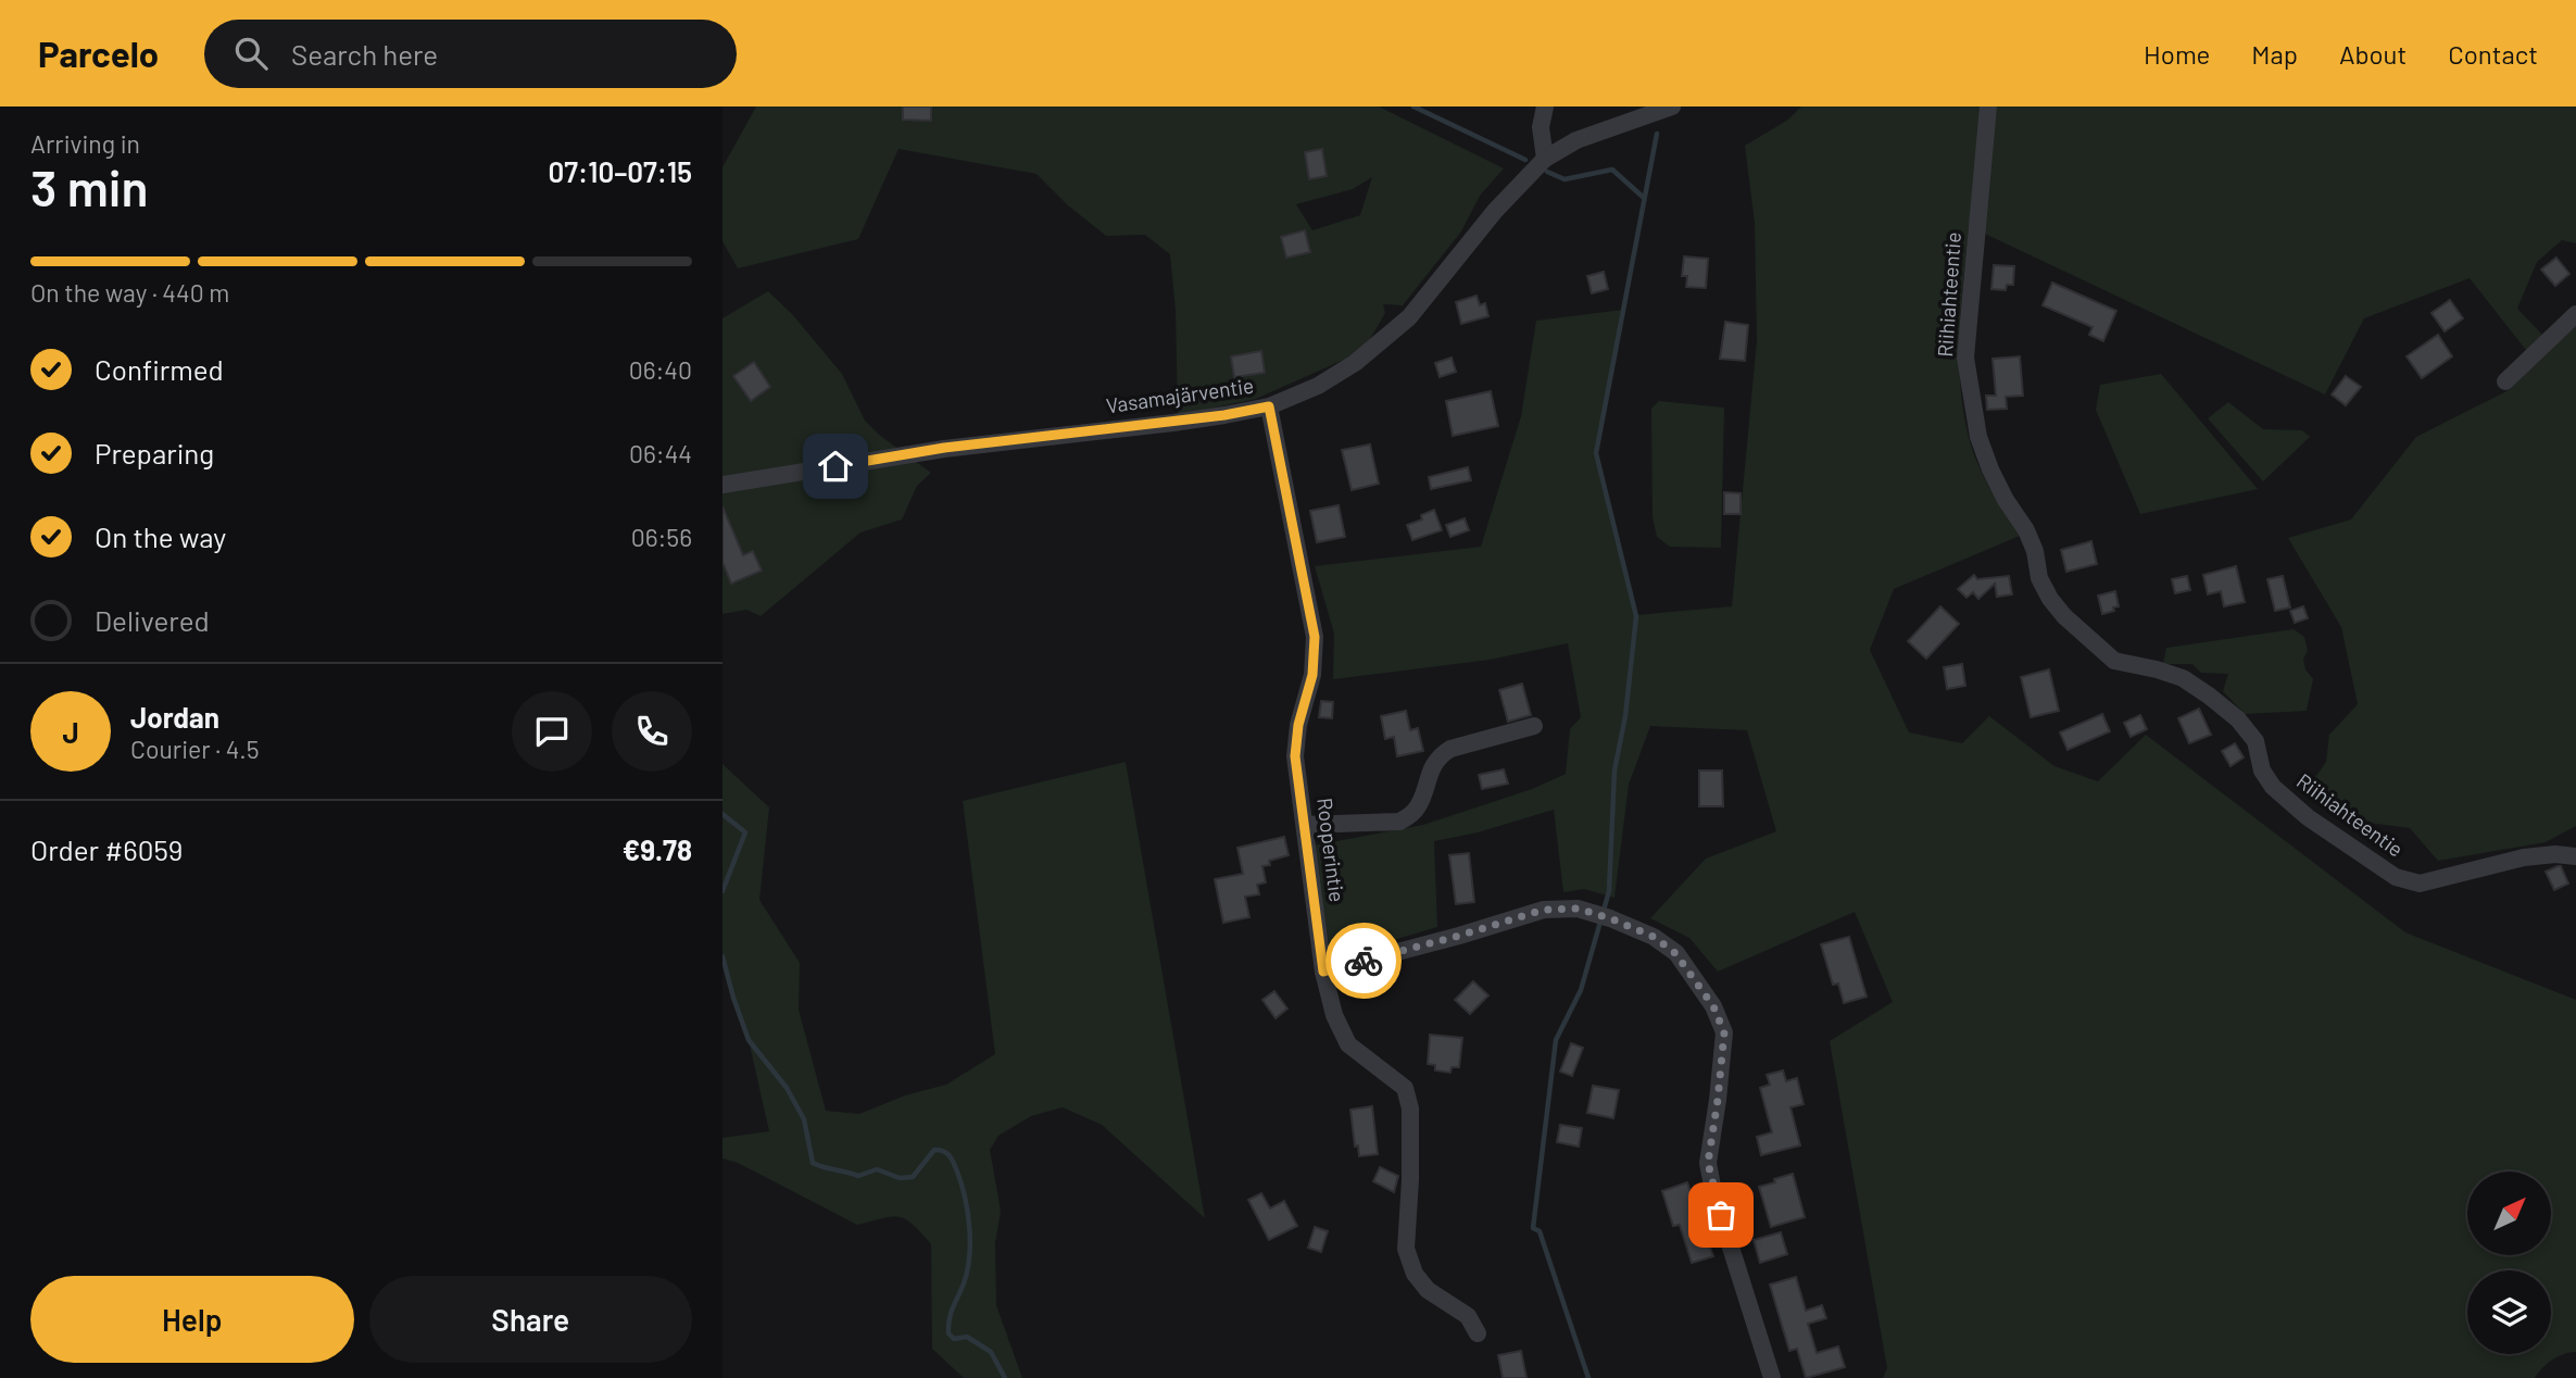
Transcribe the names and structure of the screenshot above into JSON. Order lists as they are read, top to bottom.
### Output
{
  "streets": {
    "street": ["Riihiahteentie", "Vasamajärventie", "Rooperintie"]
  },
  "crossings": [
    ["Vasamajärventie", "Rooperintie"]
  ],
  "north": "top right",
  "page": {
    "header": "Parcelo",
    "search": "Search here",
    "nav": [
      "Home",
      "Map",
      "About",
      "Contact"
    ],
    "heading": ["3 min", "Arriving in", "07:10–07:15"],
    "panel": [
      "Jordan",
      "Courier · 4.5",
      "Order #6059",
      "€9.78"
    ],
    "bar": "On the way · 440 m",
    "list": [
      ["Confirmed", "06:40"],
      ["Preparing", "06:44"],
      ["On the way", "06:56"],
      "Delivered"
    ],
    "round": "J",
    "buttons": ["Help", "Share"]
  }
}
